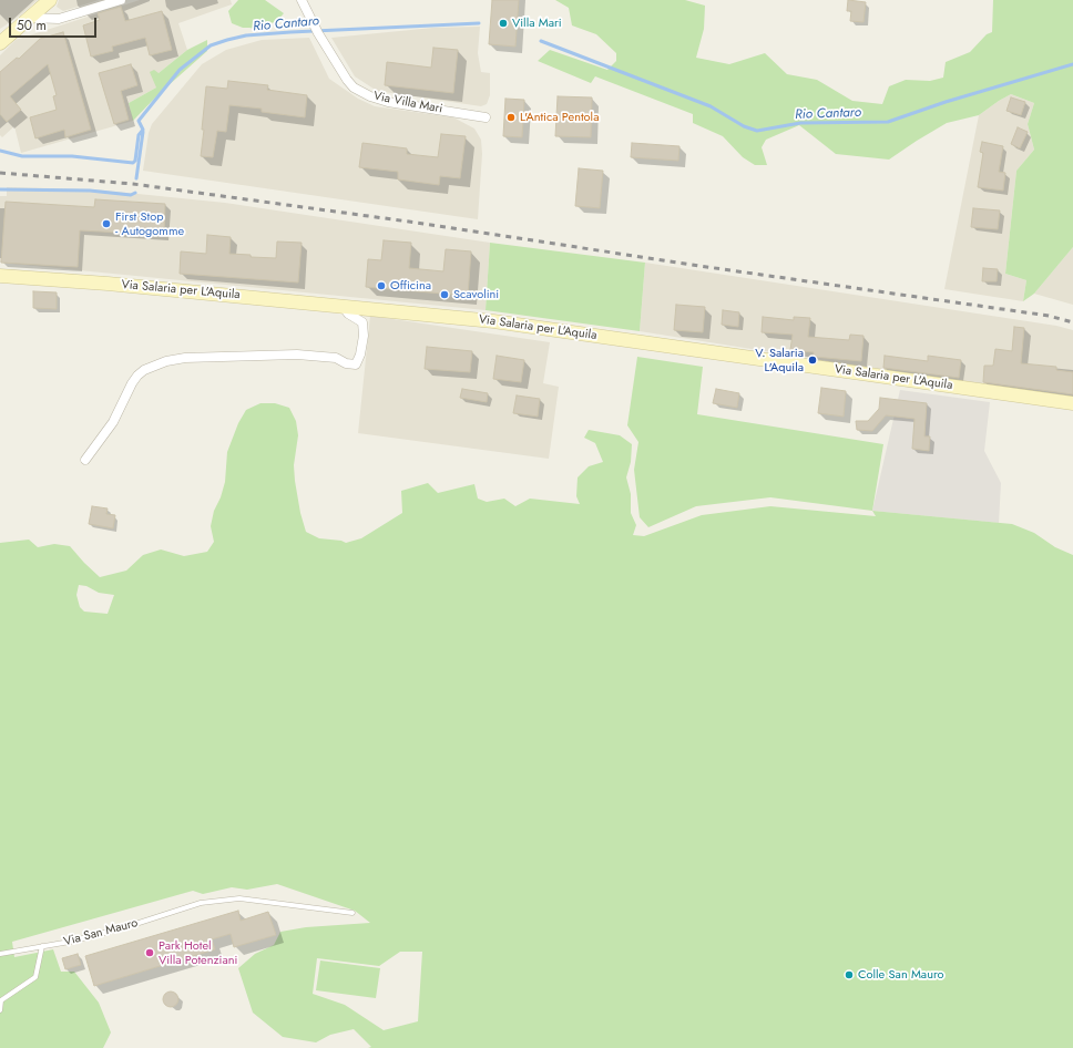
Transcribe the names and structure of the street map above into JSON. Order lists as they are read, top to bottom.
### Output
{
  "streets": {
    "main road": ["Via Salaria per L'Aquila"],
    "street": ["Via Villa Mari"],
    "lane": ["Via San Mauro"]
  },
  "water": ["Rio Cantaro"],
  "places": [
    "Villa Mari",
    "L'Antica Pentola",
    "First Stop - Autogomme",
    "Officina",
    "Scavolini",
    "V. Salaria L'Aquila",
    "Park Hotel Villa Potenziani",
    "Colle San Mauro"
  ],
  "scale_bar": "50 m"
}
